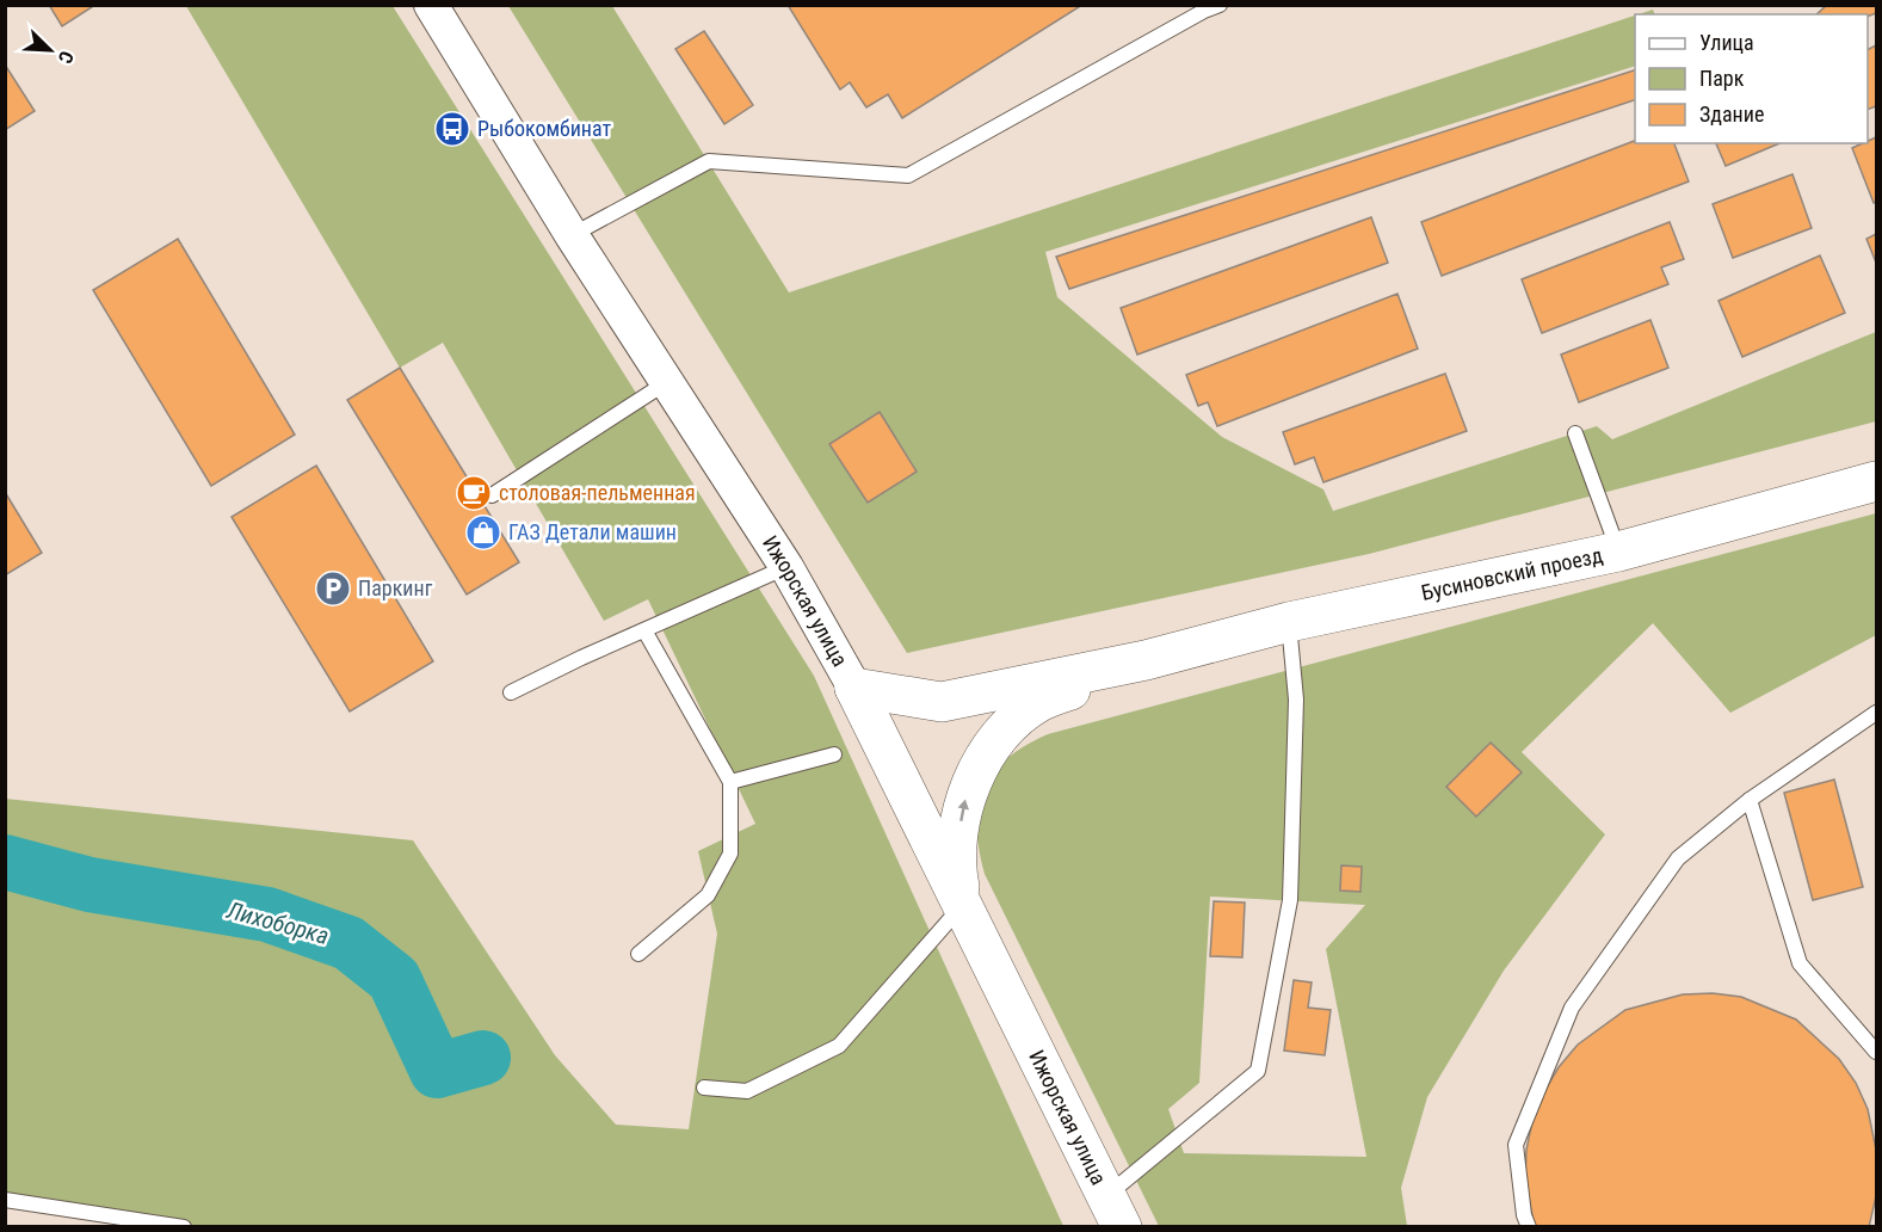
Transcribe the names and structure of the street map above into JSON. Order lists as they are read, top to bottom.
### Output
{
  "streets": {
    "main road": ["Бусиновский проезд", "Ижорская улица"]
  },
  "water": ["Лихоборка"],
  "places": {
    "bus stop": ["Рыбокомбинат"],
    "cafe": ["столовая-пельменная"],
    "shop": ["ГАЗ Детали машин"],
    "parking": ["Паркинг"]
  },
  "legend": ["Улица", "Парк", "Здание"],
  "north": "bottom right"
}
